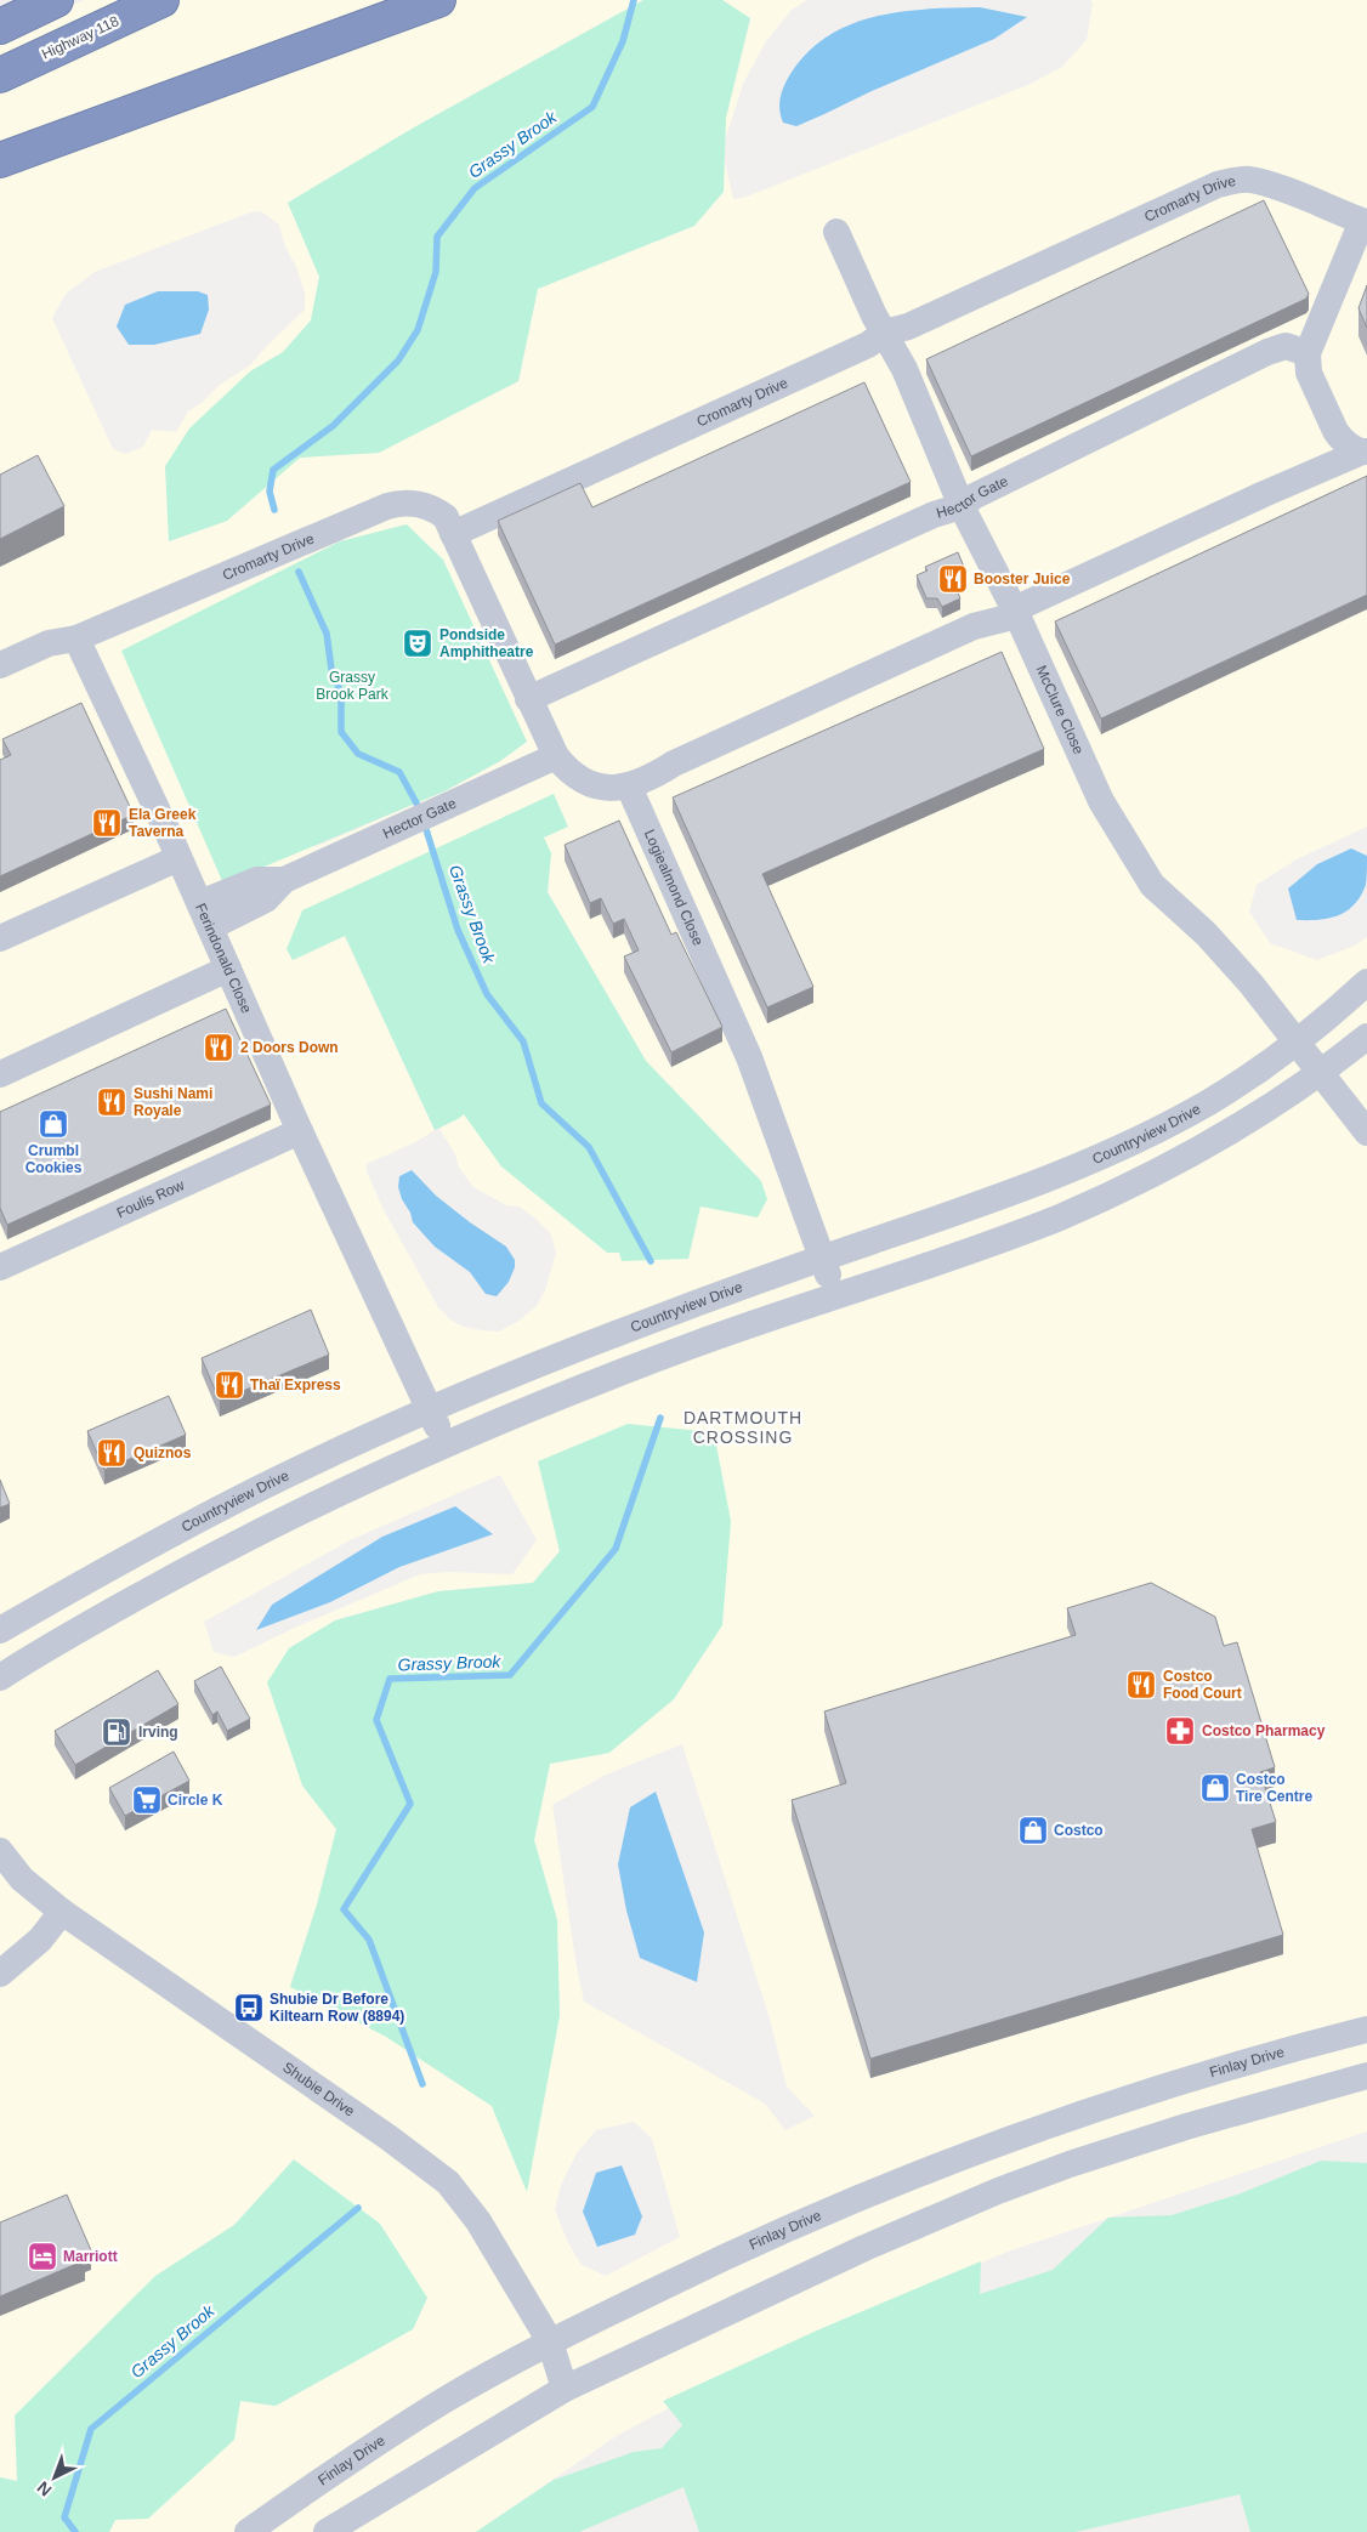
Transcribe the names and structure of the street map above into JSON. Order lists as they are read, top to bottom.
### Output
{
  "streets": {
    "highway": ["Highway 118"],
    "street": [
      "Cromarty Drive",
      "Hector Gate",
      "McClure Close",
      "Logiealmond Close",
      "Ferindonald Close",
      "Countryview Drive",
      "Foulis Row",
      "Finlay Drive",
      "Shubie Drive"
    ]
  },
  "crossings": [
    ["Cromarty Drive", "Hector Gate"],
    ["Cromarty Drive", "McClure Close"],
    ["Cromarty Drive", "Ferindonald Close"],
    ["Hector Gate", "McClure Close"],
    ["Hector Gate", "Ferindonald Close"],
    ["McClure Close", "Countryview Drive"],
    ["Logiealmond Close", "Countryview Drive"],
    ["Ferindonald Close", "Countryview Drive"],
    ["Ferindonald Close", "Foulis Row"],
    ["Finlay Drive", "Shubie Drive"]
  ],
  "districts": ["DARTMOUTH CROSSING"],
  "water": ["Grassy Brook"],
  "parks": ["Grassy Brook Park"],
  "places": {
    "restaurant": [
      "Booster Juice",
      "Ela Greek Taverna",
      "2 Doors Down",
      "Sushi Nami Royale",
      "Thaï Express",
      "Quiznos",
      "Costco Food Court"
    ],
    "theatre": ["Pondside Amphitheatre"],
    "shop": ["Crumbl Cookies", "Costco Tire Centre", "Costco"],
    "pharmacy": ["Costco Pharmacy"],
    "fuel station": ["Irving"],
    "supermarket": ["Circle K"],
    "bus stop": ["Shubie Dr Before Kiltearn Row (8894)"],
    "hotel": ["Marriott"]
  },
  "north": "bottom left"
}
